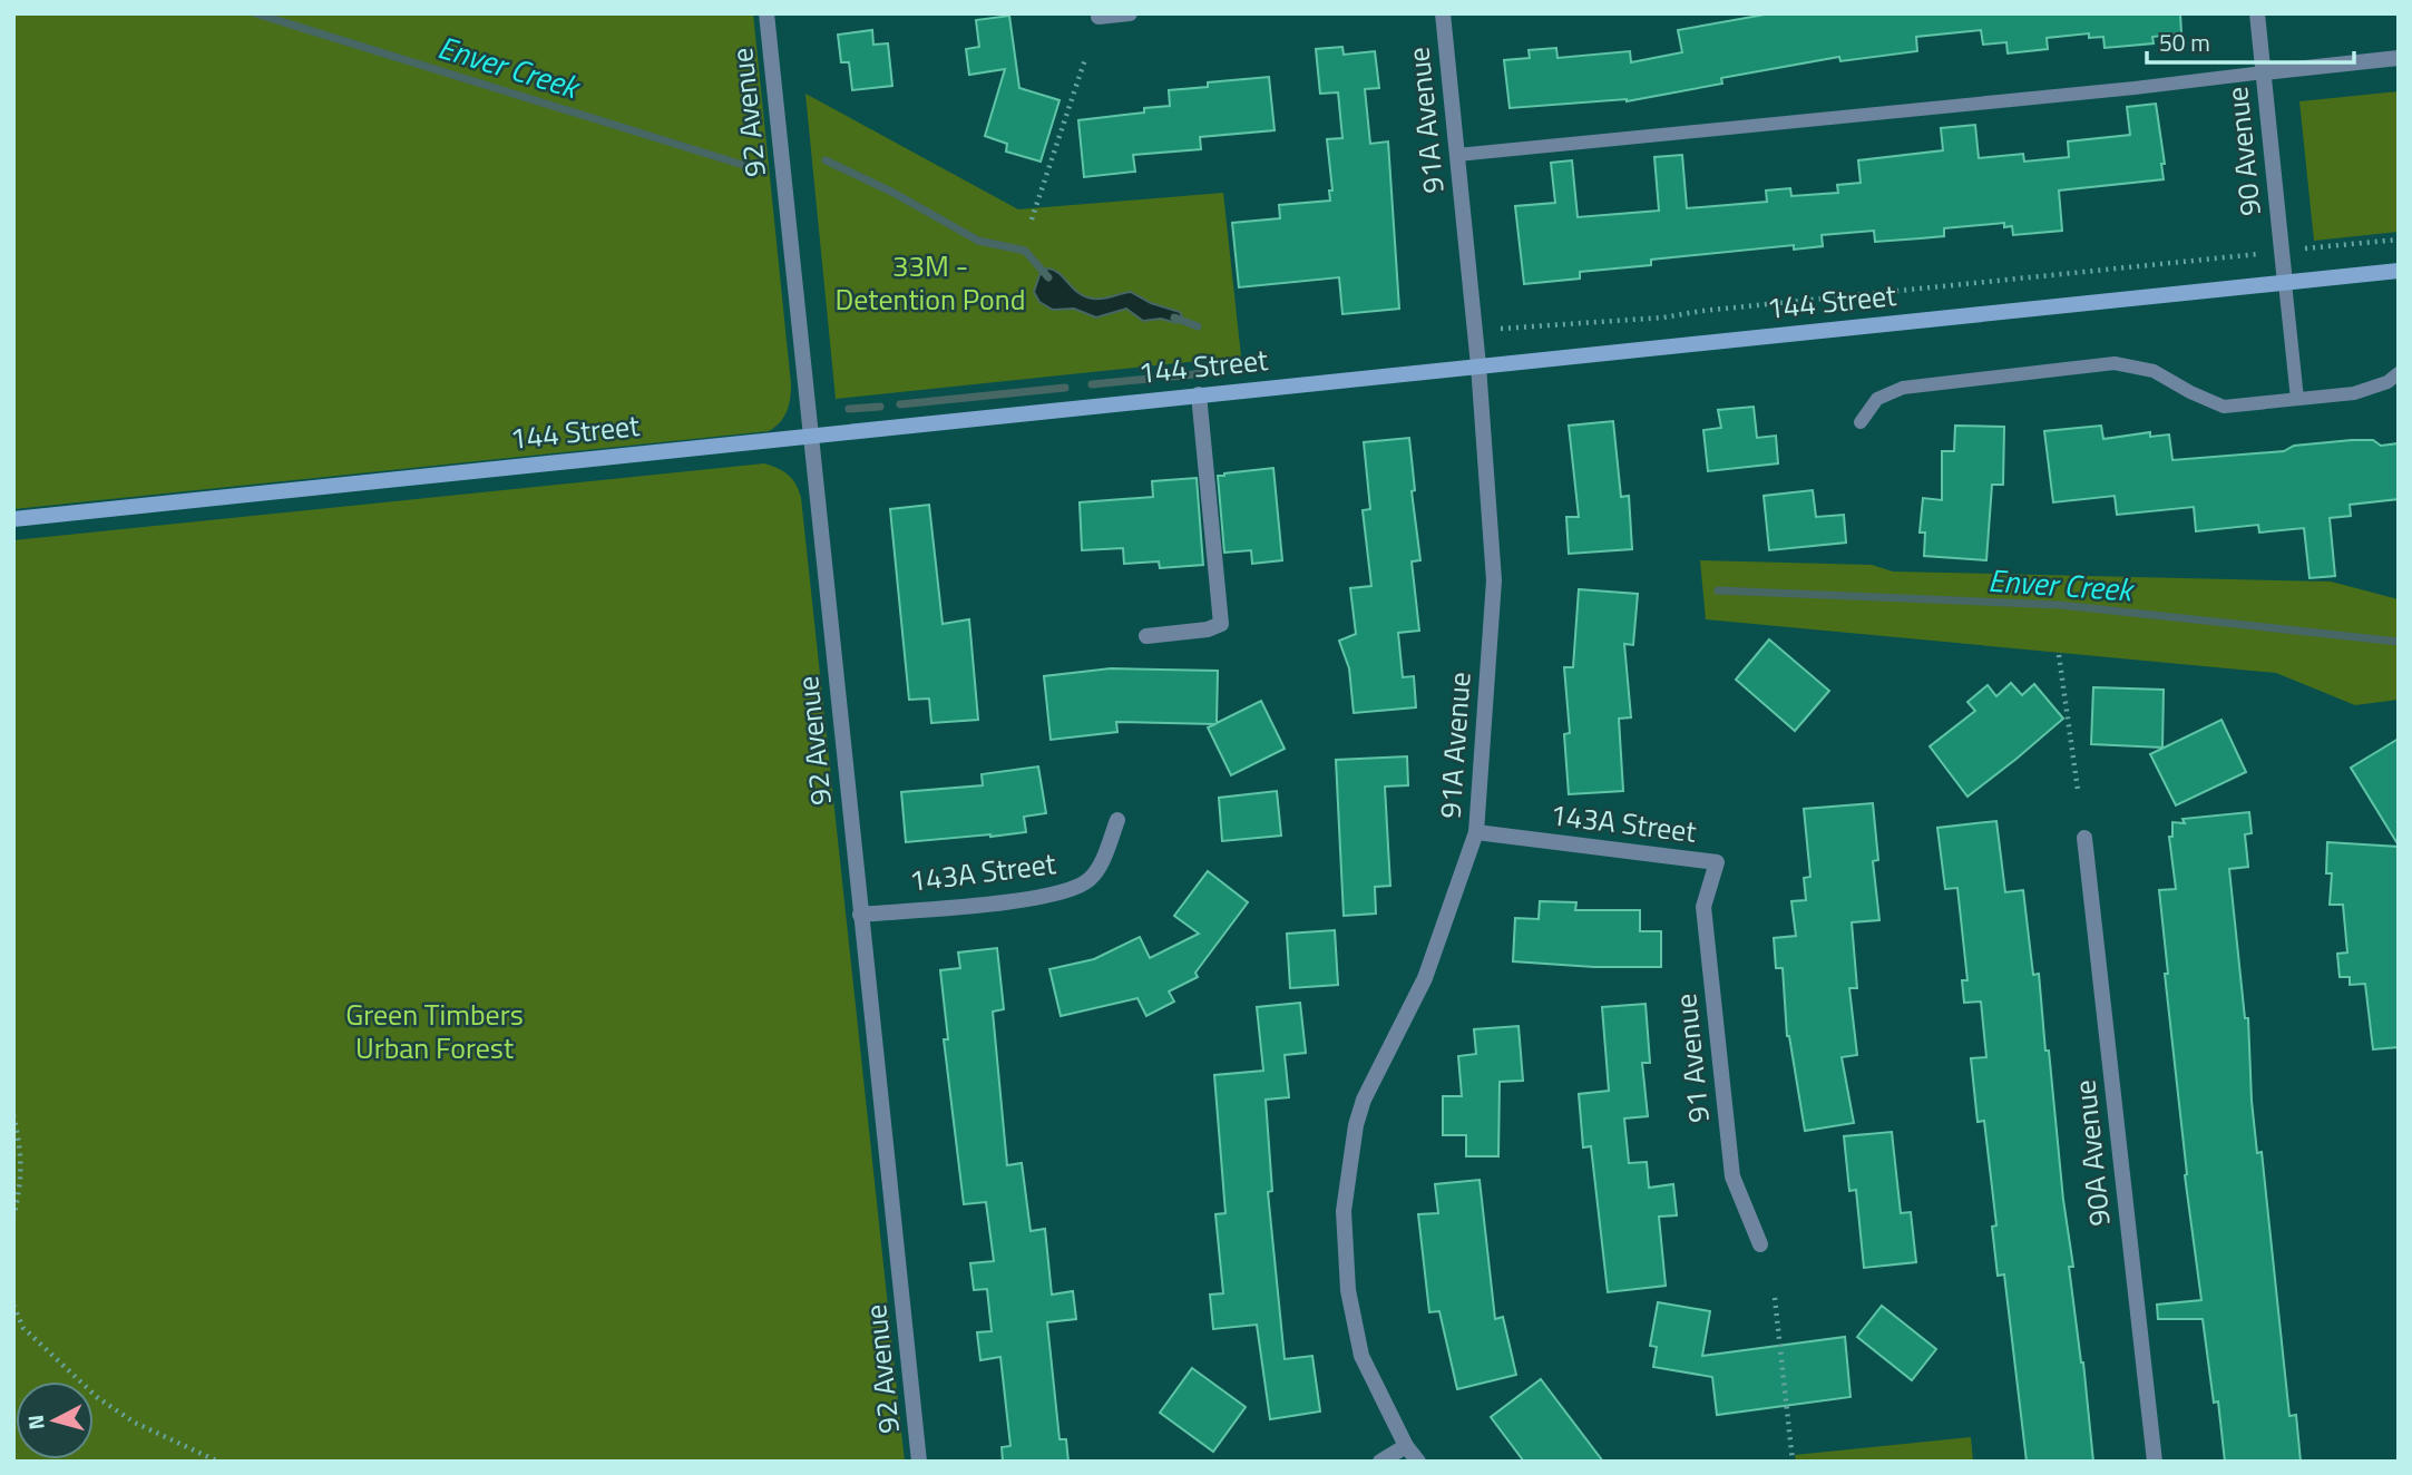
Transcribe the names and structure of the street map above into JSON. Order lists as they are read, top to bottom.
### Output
{
  "streets": {
    "main road": ["144 Street"],
    "street": [
      "92 Avenue",
      "91A Avenue",
      "90 Avenue",
      "143A Street",
      "91 Avenue",
      "90A Avenue"
    ]
  },
  "crossings": [
    ["92 Avenue", "144 Street"],
    ["92 Avenue", "143A Street"],
    ["91A Avenue", "144 Street"],
    ["91A Avenue", "143A Street"],
    ["90 Avenue", "144 Street"],
    ["143A Street", "91 Avenue"]
  ],
  "water": ["Enver Creek"],
  "parks": ["33M - Detention Pond", "Green Timbers Urban Forest"],
  "scale_bar": "50 m",
  "north": "left"
}
